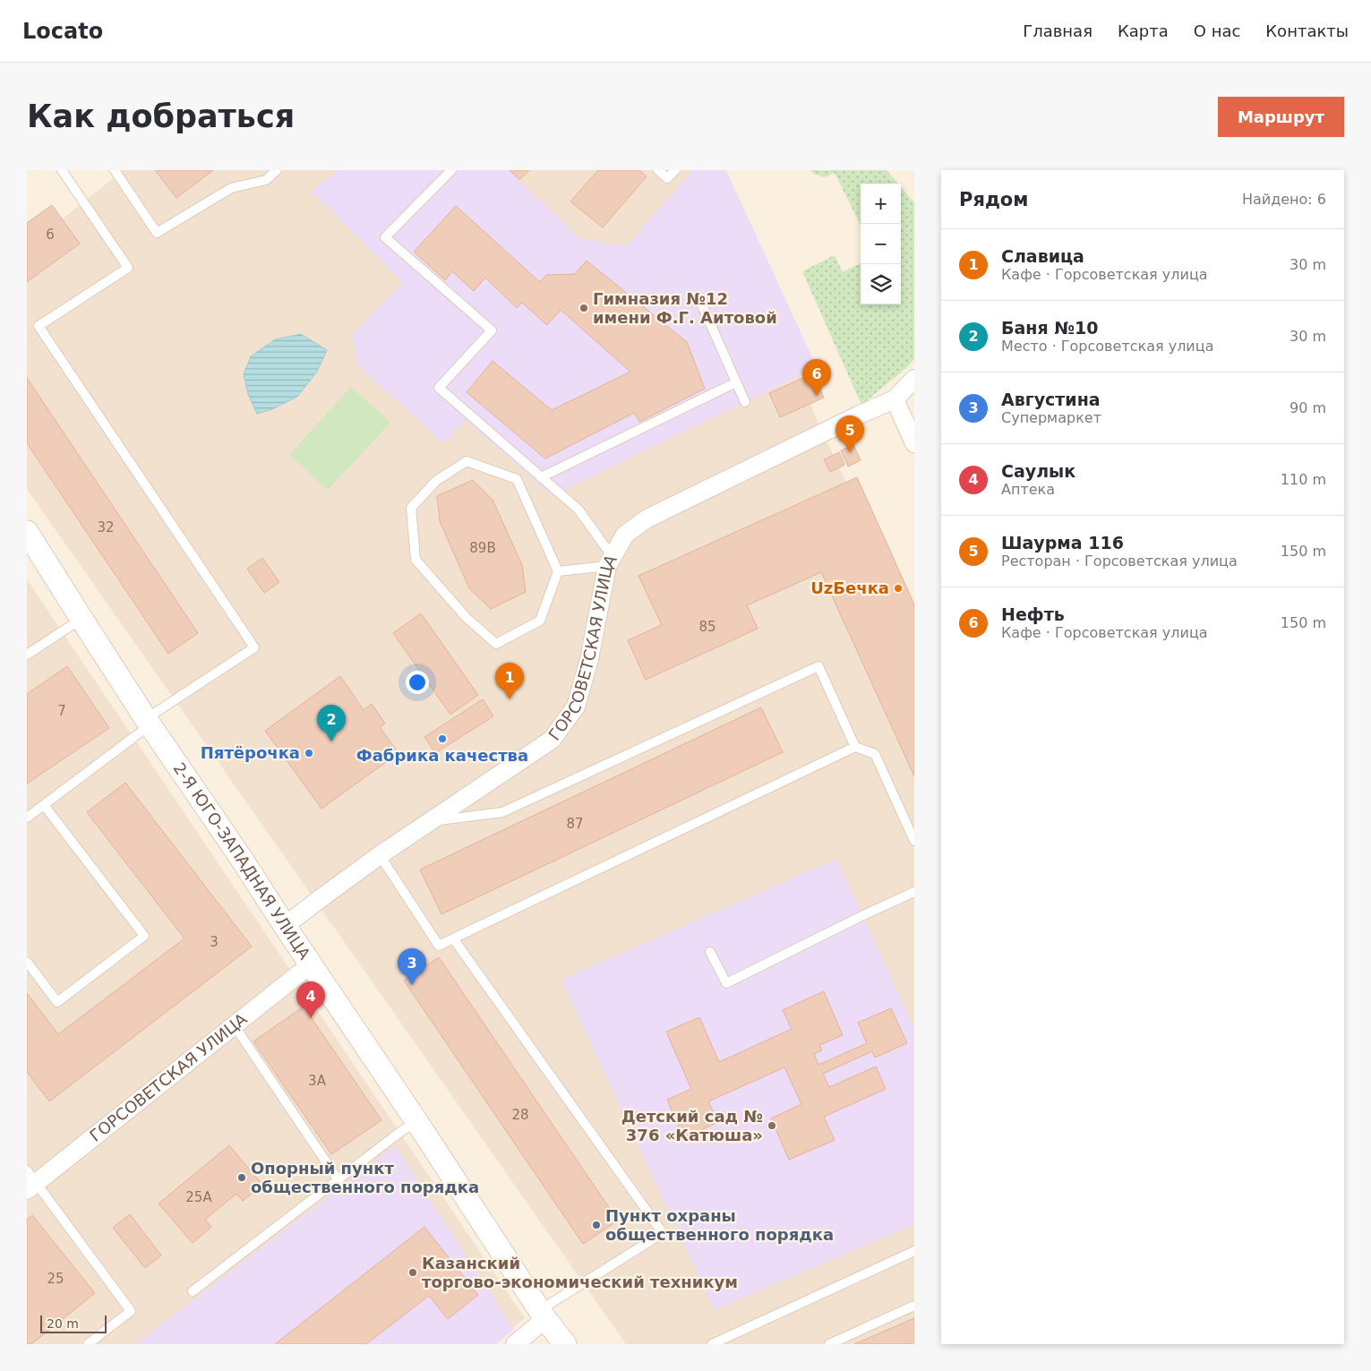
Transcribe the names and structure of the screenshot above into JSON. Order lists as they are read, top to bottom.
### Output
{
  "streets": {
    "street": ["ГОРСОВЕТСКАЯ УЛИЦА", "2-Я ЮГО-ЗАПАДНАЯ УЛИЦА"]
  },
  "crossings": [
    ["ГОРСОВЕТСКАЯ УЛИЦА", "2-Я ЮГО-ЗАПАДНАЯ УЛИЦА"]
  ],
  "places": [
    "Гимназия №12 имени Ф.Г. Аитовой",
    "UzБечка",
    "Фабрика качества",
    "Пятёрочка",
    "Детский сад № 376 «Катюша»",
    "Опорный пункт общественного порядка",
    "Пункт охраны общественного порядка",
    "Казанский торгово-экономический техникум"
  ],
  "house_numbers": [
    "6",
    "32",
    "89В",
    "85",
    "7",
    "87",
    "3",
    "3А",
    "28",
    "25А",
    "25"
  ],
  "scale_bar": "20 m",
  "page": {
    "header": "Locato",
    "nav": [
      "Главная",
      "Карта",
      "О нас",
      "Контакты"
    ],
    "buttons": "Маршрут",
    "title": "Как добраться",
    "heading": ["Рядом", "Найдено: 6"],
    "map_buttons": ["+", "−"],
    "list": [
      {
        "mark": "1",
        "name": "Славица",
        "note": "Кафе · Горсоветская улица",
        "value": "30 m"
      },
      {
        "mark": "2",
        "name": "Баня №10",
        "note": "Место · Горсоветская улица",
        "value": "30 m"
      },
      {
        "mark": "3",
        "name": "Августина",
        "note": "Супермаркет",
        "value": "90 m"
      },
      {
        "mark": "4",
        "name": "Саулык",
        "note": "Аптека",
        "value": "110 m"
      },
      {
        "mark": "5",
        "name": "Шаурма 116",
        "note": "Ресторан · Горсоветская улица",
        "value": "150 m"
      },
      {
        "mark": "6",
        "name": "Нефть",
        "note": "Кафе · Горсоветская улица",
        "value": "150 m"
      }
    ],
    "pins": [
      "6",
      "5",
      "1",
      "2",
      "3",
      "4"
    ],
    "scale": "20 m"
  }
}
